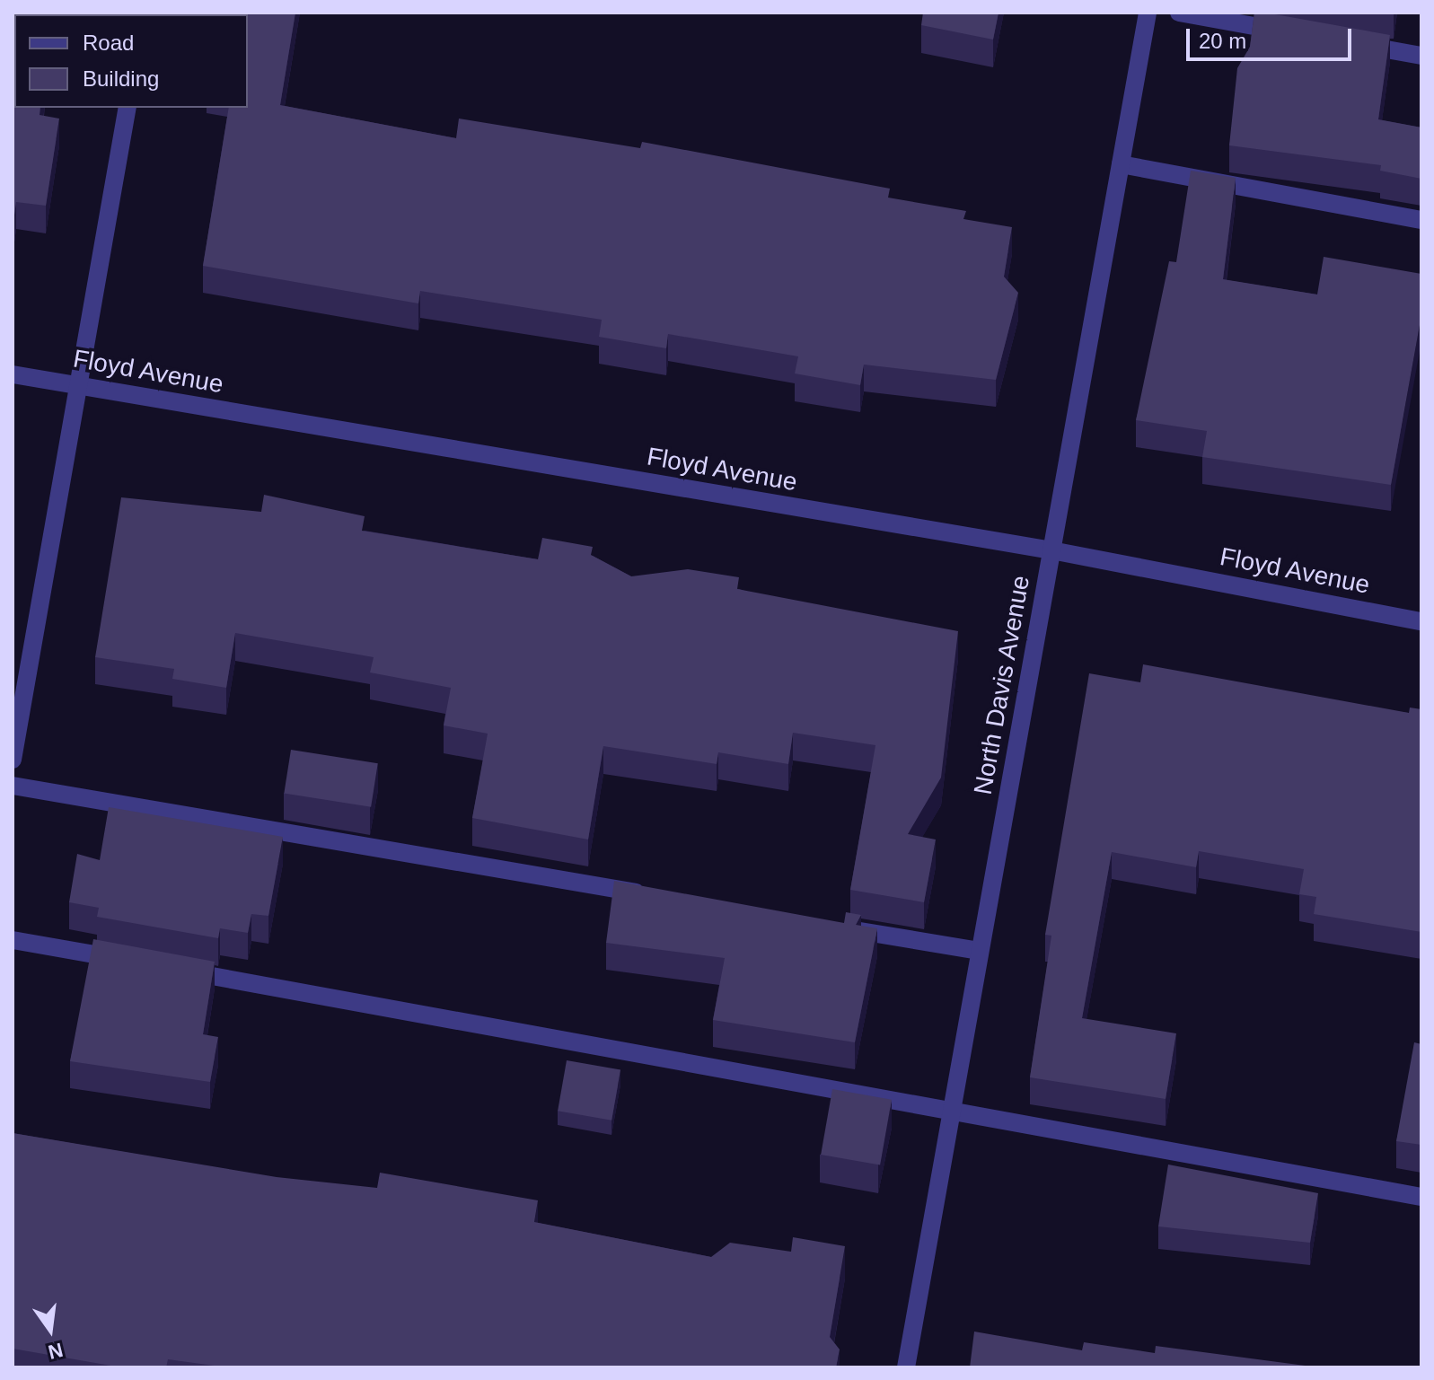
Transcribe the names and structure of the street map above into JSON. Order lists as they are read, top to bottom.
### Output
{
  "streets": {
    "street": ["Floyd Avenue", "North Davis Avenue"]
  },
  "crossings": [
    ["Floyd Avenue", "North Davis Avenue"]
  ],
  "legend": ["Road", "Building"],
  "scale_bar": "20 m",
  "north": "bottom"
}
